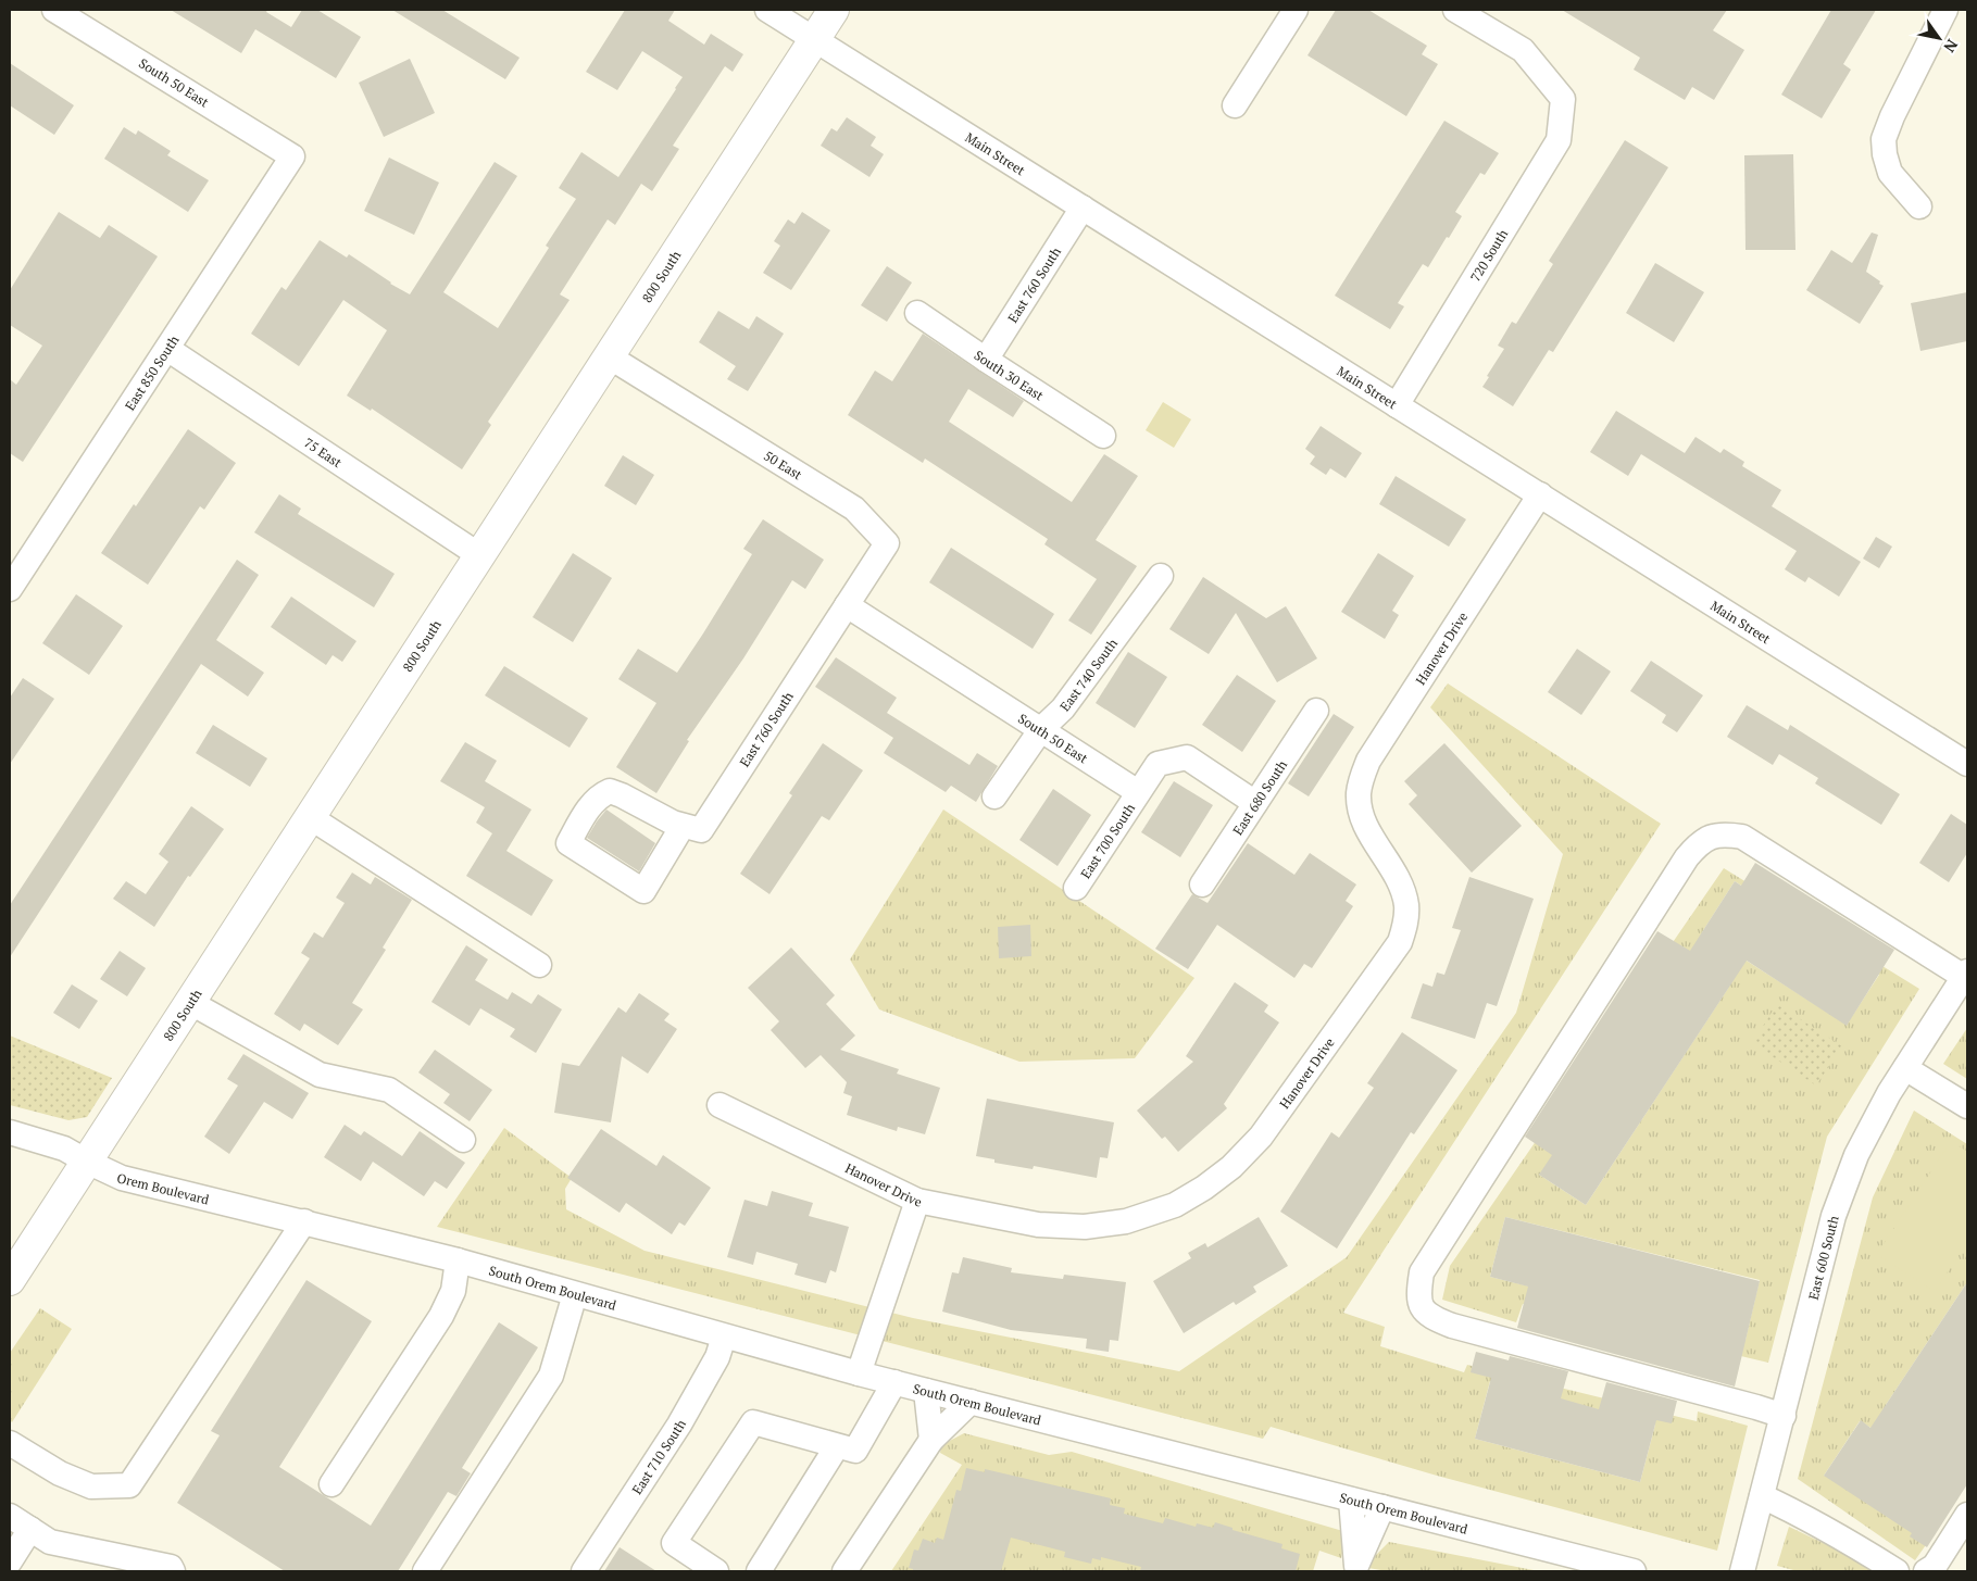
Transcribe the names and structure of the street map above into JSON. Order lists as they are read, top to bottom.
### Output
{
  "streets": {
    "main road": ["800 South"],
    "street": [
      "South 50 East",
      "Main Street",
      "720 South",
      "East 760 South",
      "East 850 South",
      "South 30 East",
      "75 East",
      "50 East",
      "Hanover Drive",
      "East 740 South",
      "East 680 South",
      "East 700 South",
      "Orem Boulevard",
      "East 600 South",
      "South Orem Boulevard",
      "East 710 South"
    ]
  },
  "crossings": [
    ["South 50 East", "East 760 South"],
    ["South 50 East", "East 850 South"],
    ["South 50 East", "50 East"],
    ["South 50 East", "East 740 South"],
    ["South 50 East", "East 700 South"],
    ["Main Street", "720 South"],
    ["Main Street", "800 South"],
    ["Main Street", "East 760 South"],
    ["Main Street", "Hanover Drive"],
    ["800 South", "75 East"],
    ["800 South", "50 East"],
    ["800 South", "Orem Boulevard"],
    ["East 760 South", "South 30 East"],
    ["East 760 South", "50 East"],
    ["East 850 South", "75 East"],
    ["Orem Boulevard", "South Orem Boulevard"],
    ["South Orem Boulevard", "East 710 South"]
  ],
  "north": "bottom right"
}
